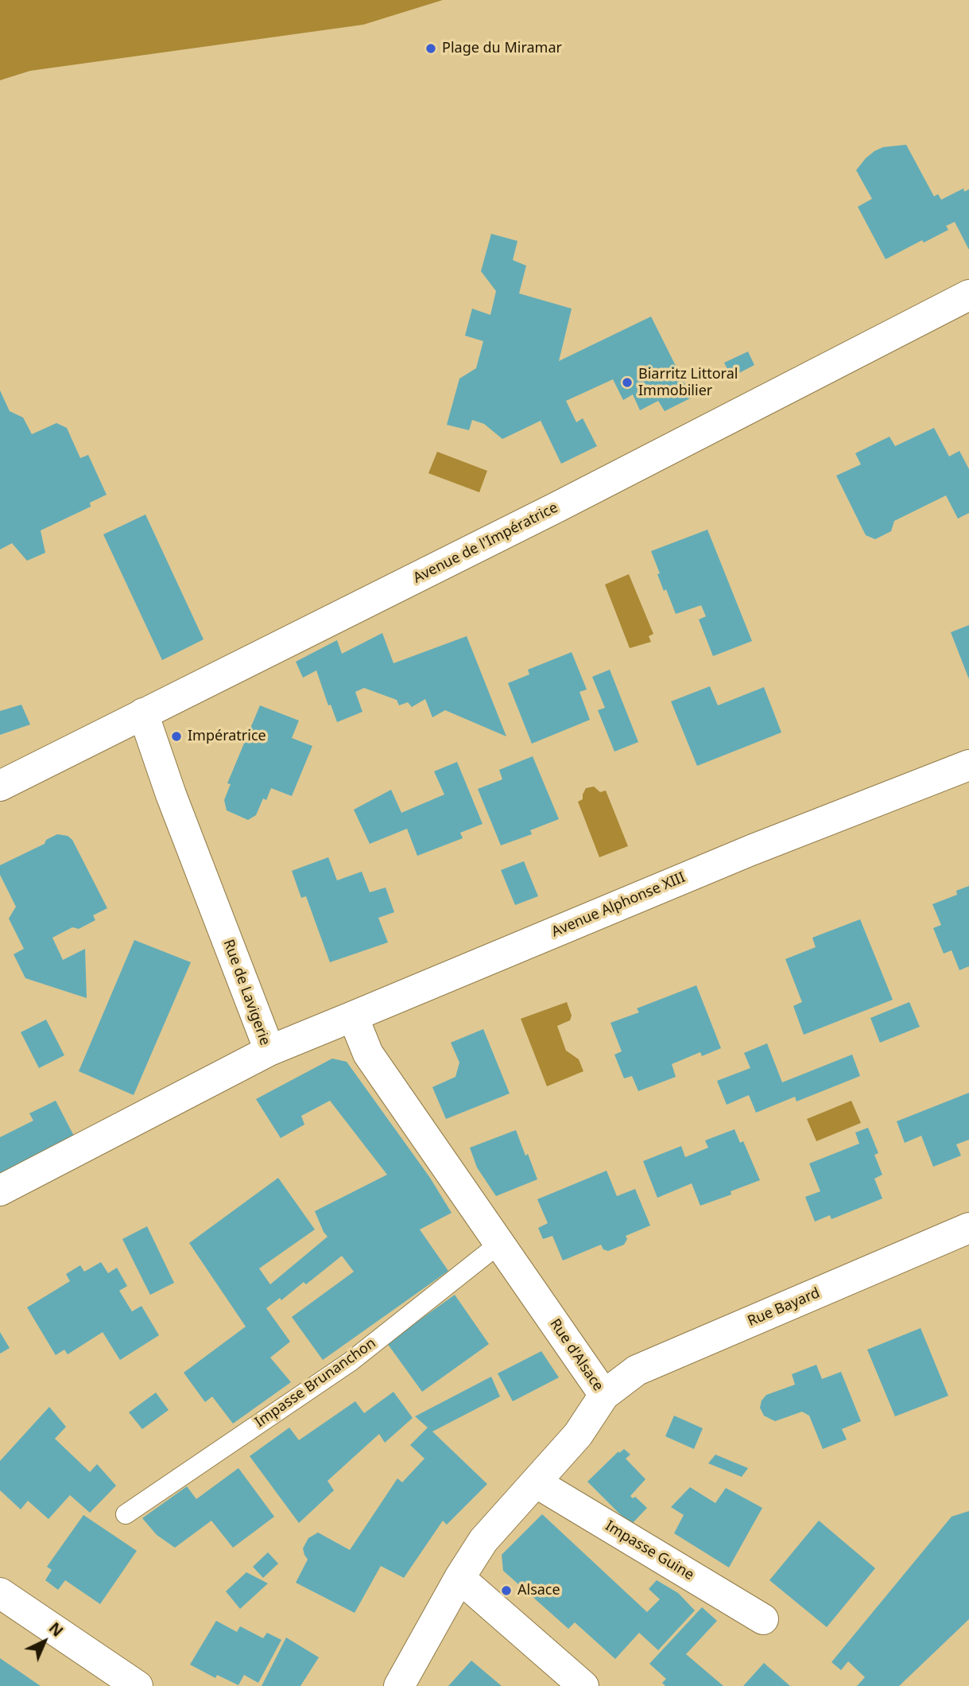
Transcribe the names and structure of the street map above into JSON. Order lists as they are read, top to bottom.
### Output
{
  "streets": {
    "street": [
      "Avenue de l'Impératrice",
      "Avenue Alphonse XIII",
      "Rue de Lavigerie",
      "Rue Bayard",
      "Rue d'Alsace",
      "Impasse Guine"
    ],
    "lane": ["Impasse Brunanchon"]
  },
  "crossings": [
    ["Avenue de l'Impératrice", "Rue de Lavigerie"],
    ["Avenue Alphonse XIII", "Rue de Lavigerie"],
    ["Avenue Alphonse XIII", "Rue d'Alsace"],
    ["Rue Bayard", "Rue d'Alsace"],
    ["Rue d'Alsace", "Impasse Brunanchon"],
    ["Rue d'Alsace", "Impasse Guine"]
  ],
  "places": [
    "Plage du Miramar",
    "Biarritz Littoral Immobilier",
    "Impératrice",
    "Alsace"
  ],
  "north": "top right"
}
